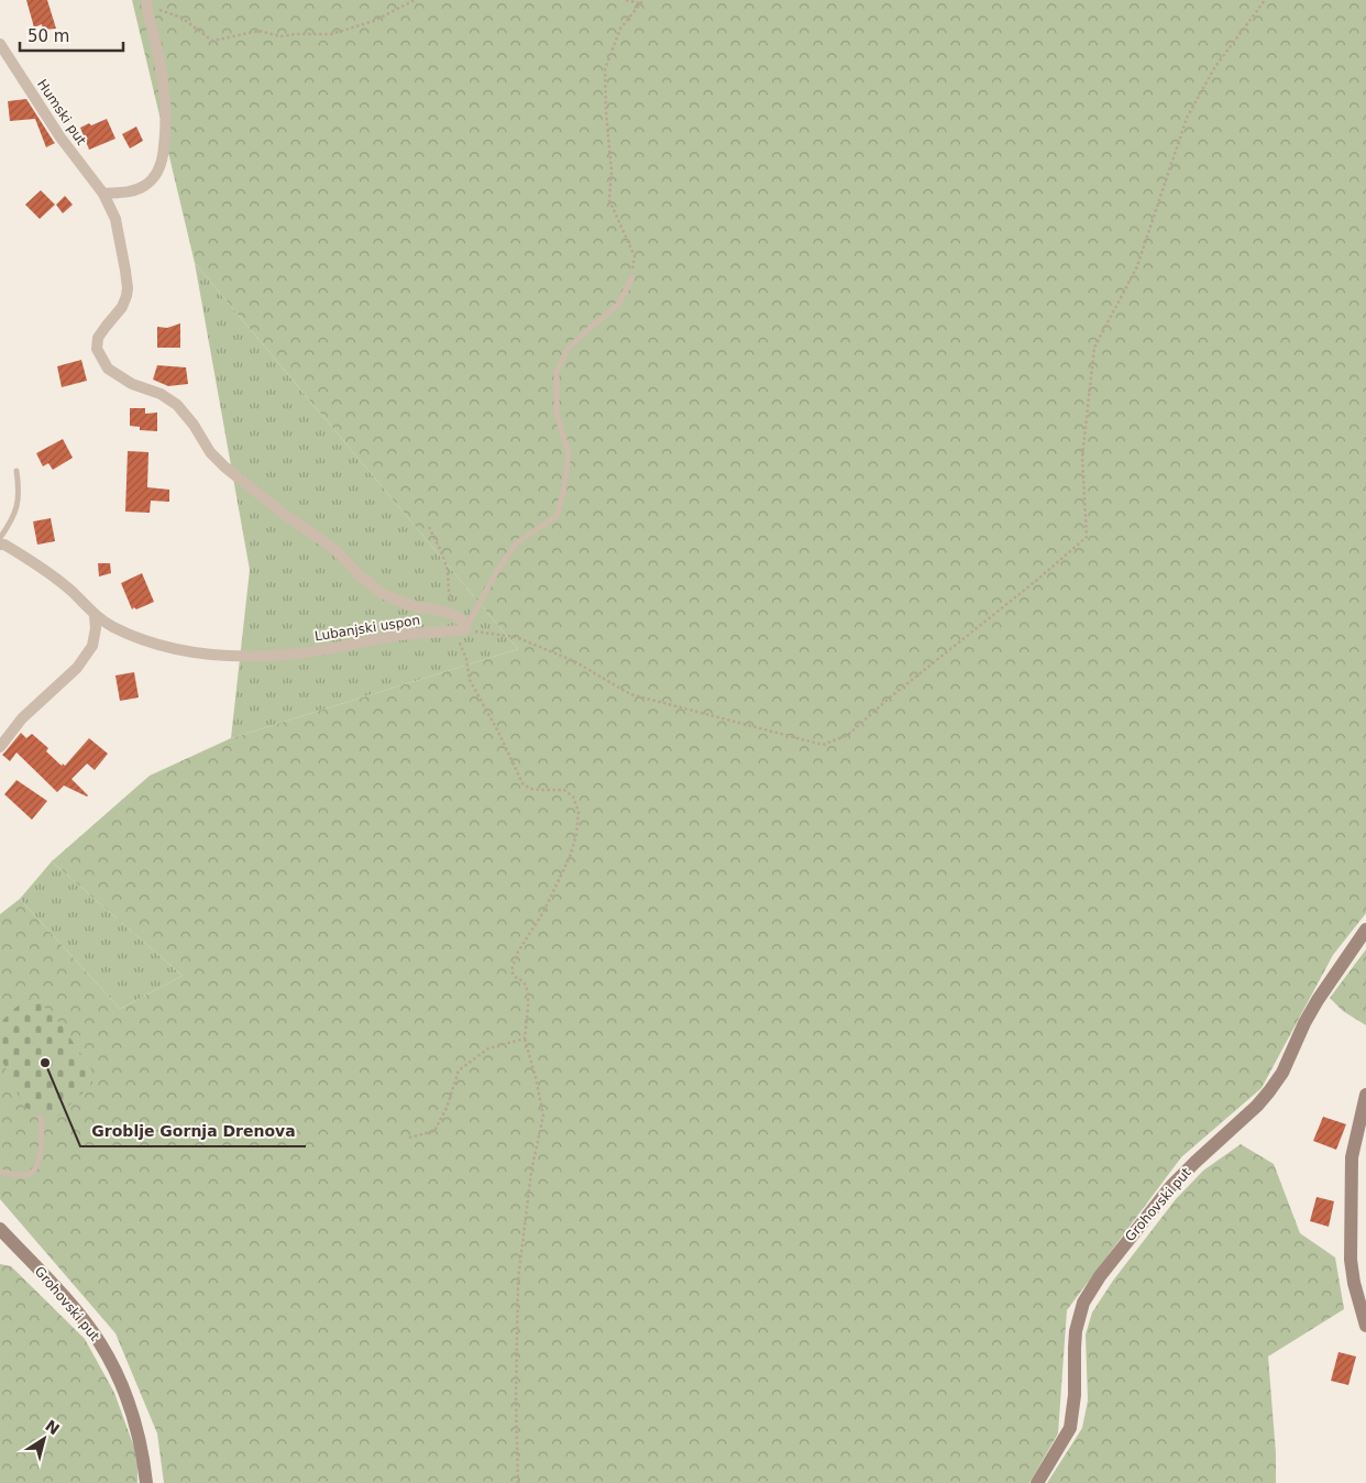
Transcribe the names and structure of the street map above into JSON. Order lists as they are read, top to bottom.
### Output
{
  "streets": {
    "main road": ["Grohovski put"],
    "street": ["Humski put", "Lubanjski uspon"]
  },
  "crossings": [
    ["Humski put", "Lubanjski uspon"]
  ],
  "places": ["Groblje Gornja Drenova"],
  "scale_bar": "50 m",
  "north": "top right"
}
